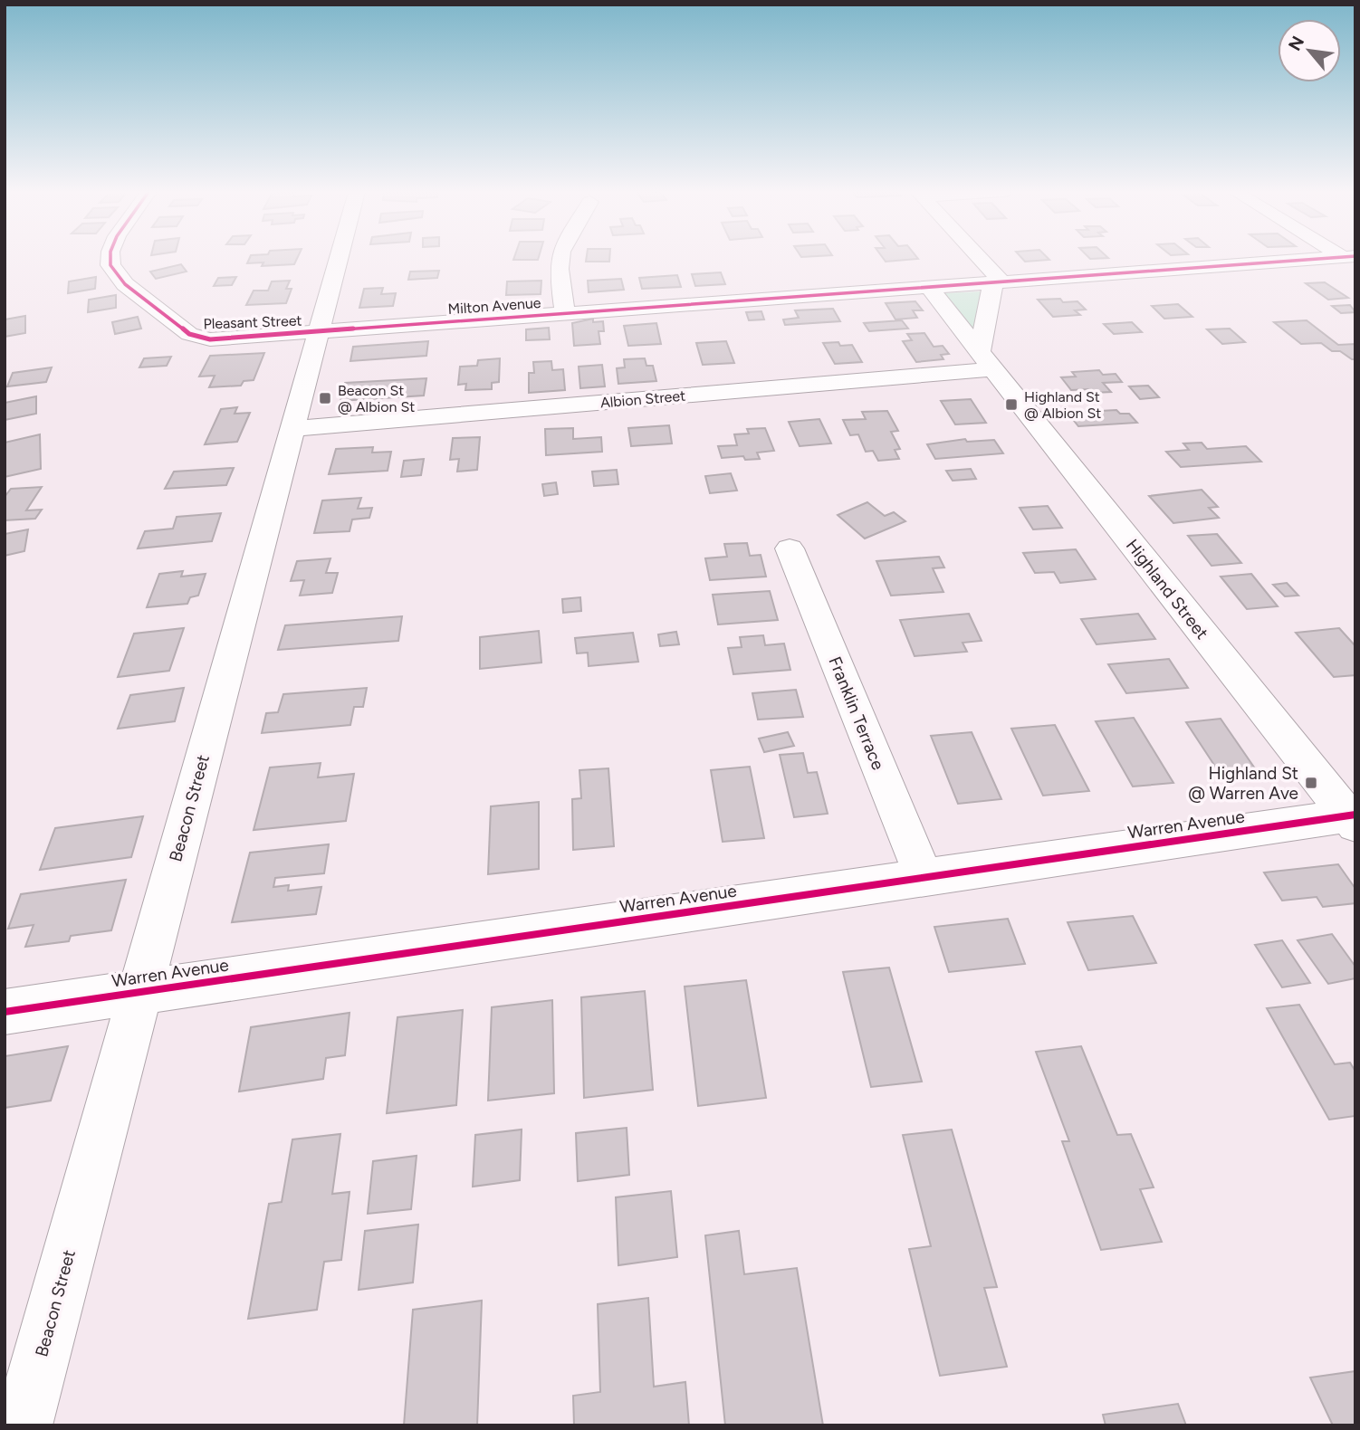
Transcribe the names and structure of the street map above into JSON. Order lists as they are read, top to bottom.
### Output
{
  "streets": {
    "street": [
      "Milton Avenue",
      "Pleasant Street",
      "Albion Street",
      "Highland Street",
      "Franklin Terrace",
      "Beacon Street",
      "Warren Avenue"
    ]
  },
  "crossings": [
    ["Milton Avenue", "Pleasant Street"],
    ["Milton Avenue", "Highland Street"],
    ["Milton Avenue", "Beacon Street"],
    ["Pleasant Street", "Beacon Street"],
    ["Albion Street", "Highland Street"],
    ["Albion Street", "Beacon Street"],
    ["Highland Street", "Warren Avenue"],
    ["Franklin Terrace", "Warren Avenue"],
    ["Beacon Street", "Warren Avenue"]
  ],
  "places": {
    "transit": ["Beacon St @ Albion St", "Highland St @ Albion St", "Highland St @ Warren Ave"]
  },
  "north": "top left"
}
